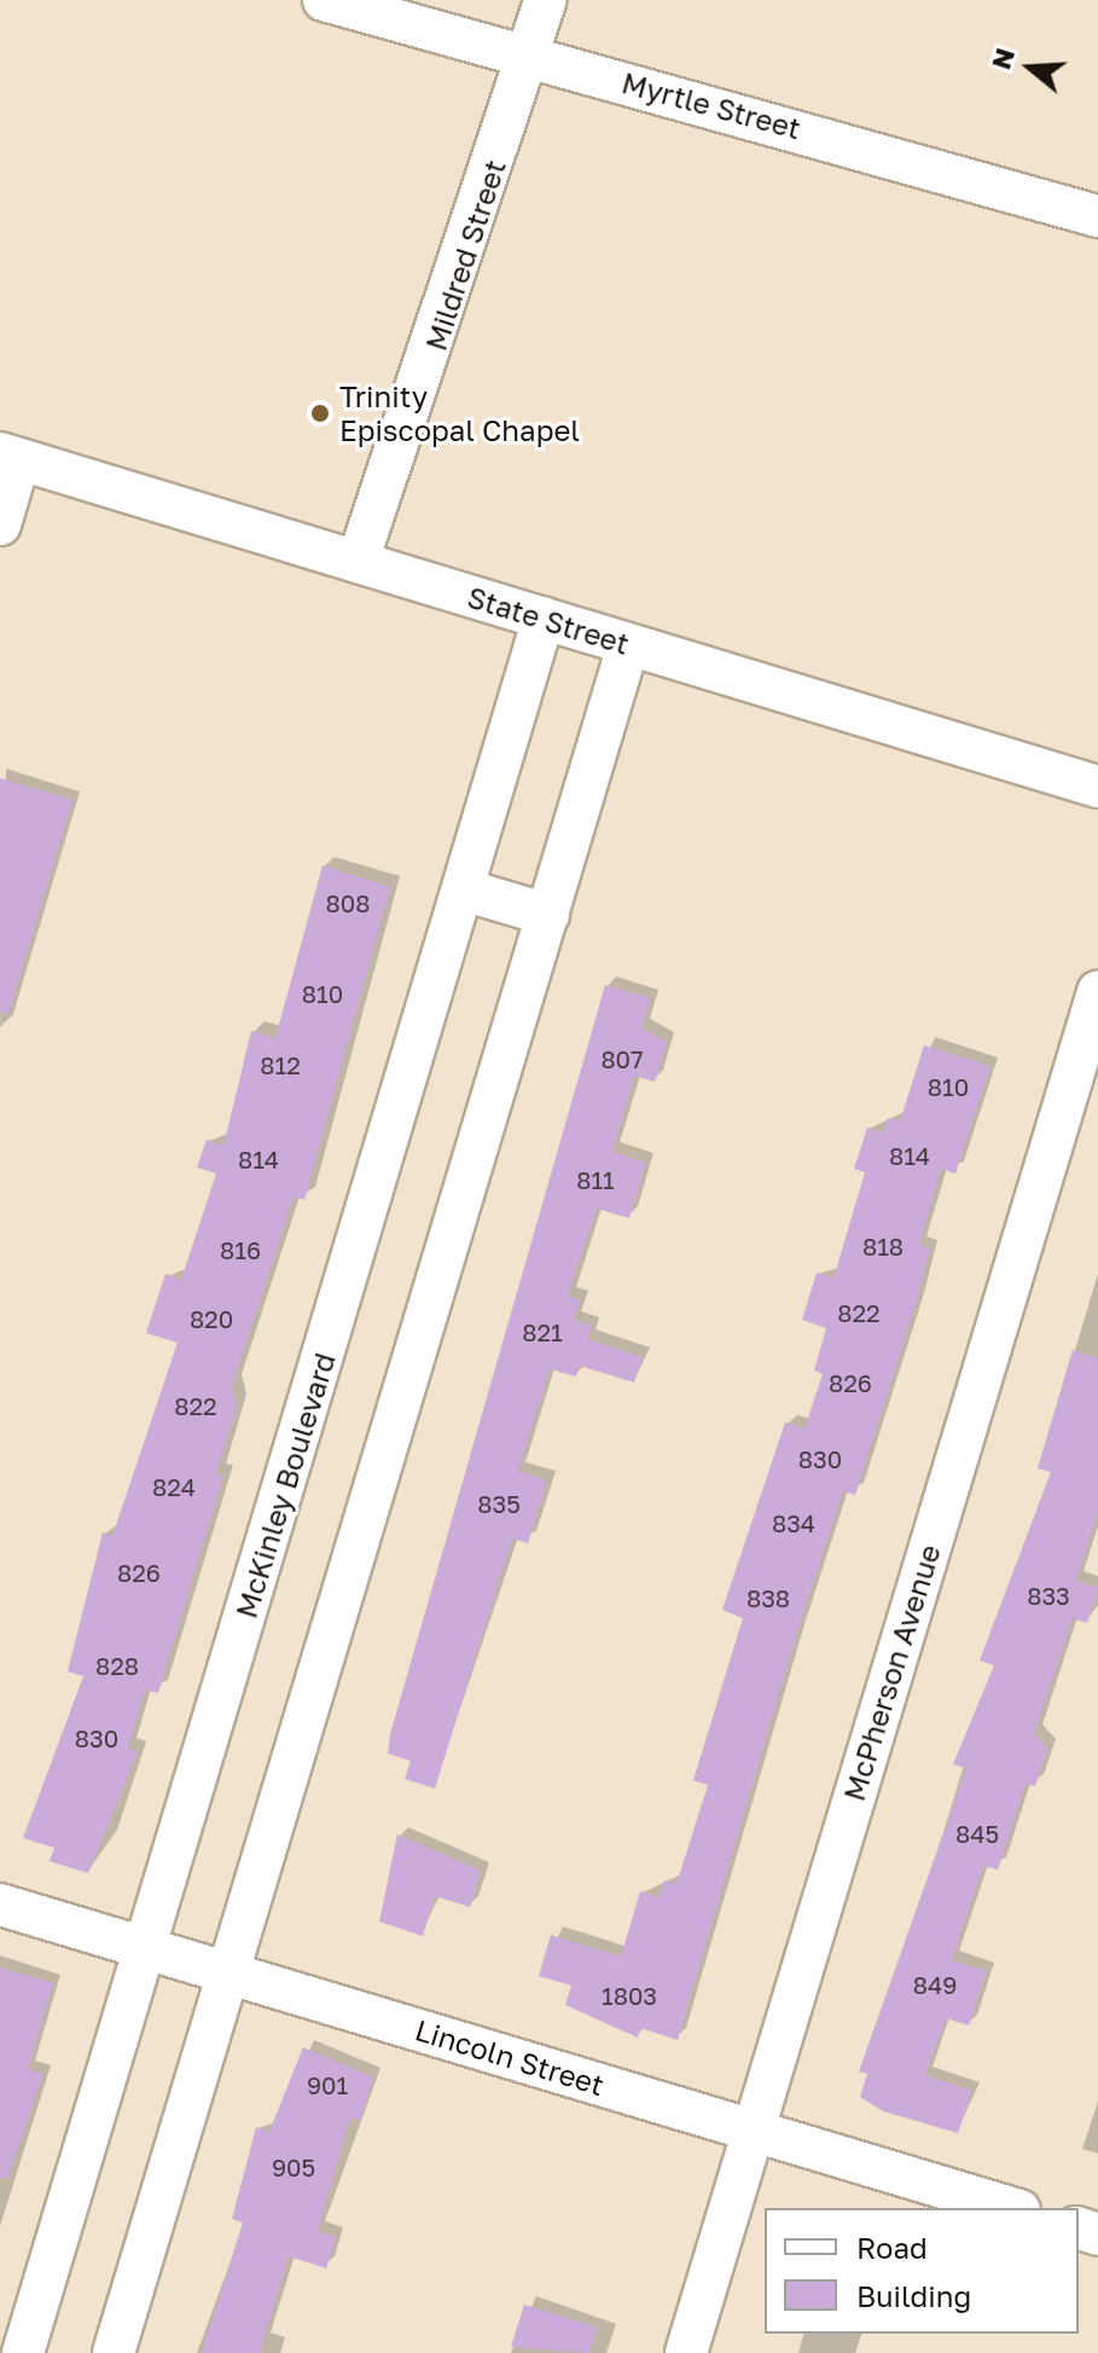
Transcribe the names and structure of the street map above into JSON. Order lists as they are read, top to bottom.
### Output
{
  "streets": {
    "street": [
      "Myrtle Street",
      "Mildred Street",
      "State Street",
      "McKinley Boulevard",
      "McPherson Avenue",
      "Lincoln Street"
    ]
  },
  "crossings": [
    ["Myrtle Street", "Mildred Street"],
    ["Mildred Street", "State Street"],
    ["State Street", "McKinley Boulevard"],
    ["McKinley Boulevard", "Lincoln Street"],
    ["McPherson Avenue", "Lincoln Street"]
  ],
  "places": ["Trinity Episcopal Chapel"],
  "house_numbers": [
    "808",
    "810",
    "807",
    "812",
    "810",
    "814",
    "814",
    "811",
    "818",
    "816",
    "822",
    "820",
    "821",
    "826",
    "822",
    "830",
    "824",
    "835",
    "834",
    "826",
    "833",
    "838",
    "828",
    "830",
    "845",
    "849",
    "1803",
    "901",
    "905"
  ],
  "legend": ["Road", "Building"],
  "north": "left"
}
